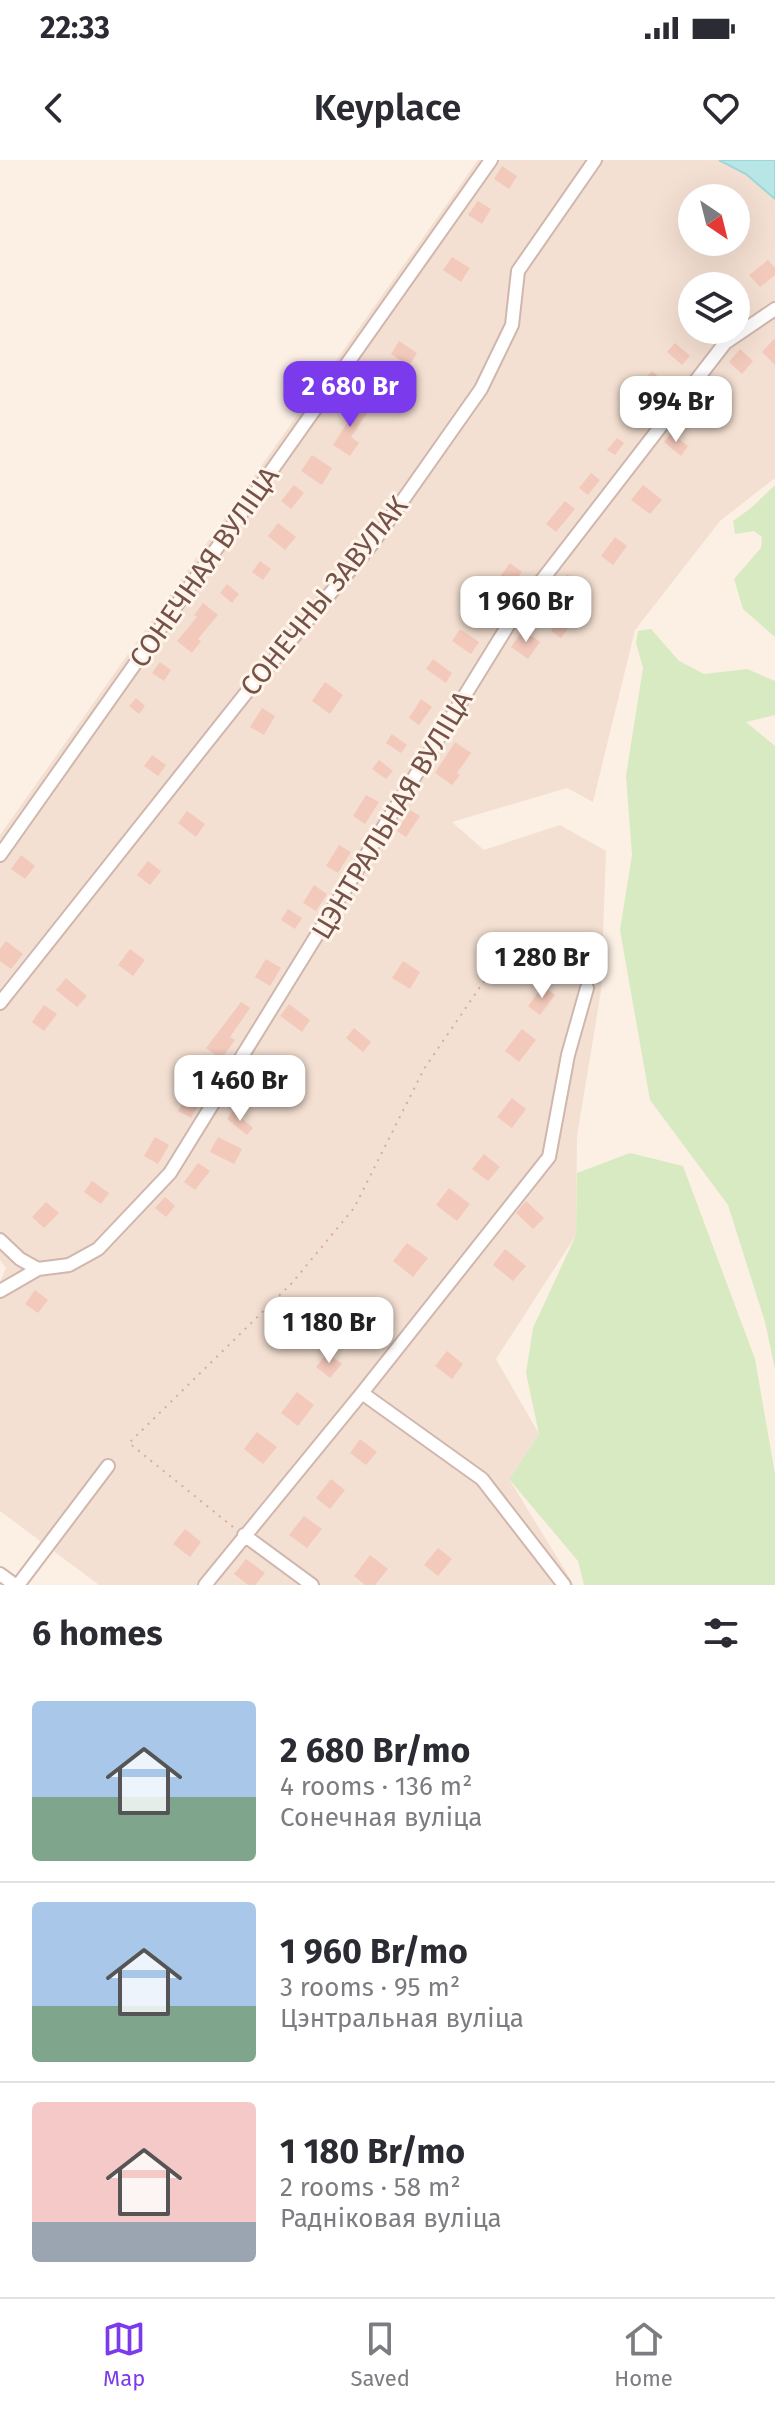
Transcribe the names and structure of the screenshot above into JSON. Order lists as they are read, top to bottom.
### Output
{
  "streets": {
    "street": ["СОНЕЧНАЯ ВУЛІЦА", "СОНЕЧНЫ ЗАВУЛАК", "ЦЭНТРАЛЬНАЯ ВУЛІЦА"]
  },
  "north": "bottom right",
  "page": {
    "status": "22:33",
    "header": "Keyplace",
    "price": [
      "2 680 Br",
      "994 Br",
      "1 960 Br",
      "1 280 Br",
      "1 460 Br",
      "1 180 Br"
    ],
    "heading": "6 homes",
    "list": [
      {
        "name": "2 680 Br/mo",
        "note": "4 rooms · 136 m² · Сонечная вуліца"
      },
      {
        "name": "1 960 Br/mo",
        "note": "3 rooms · 95 m² · Цэнтральная вуліца"
      },
      {
        "name": "1 180 Br/mo",
        "note": "2 rooms · 58 m² · Радніковая вуліца"
      }
    ],
    "tabs": ["Map", "Saved", "Home"]
  }
}
